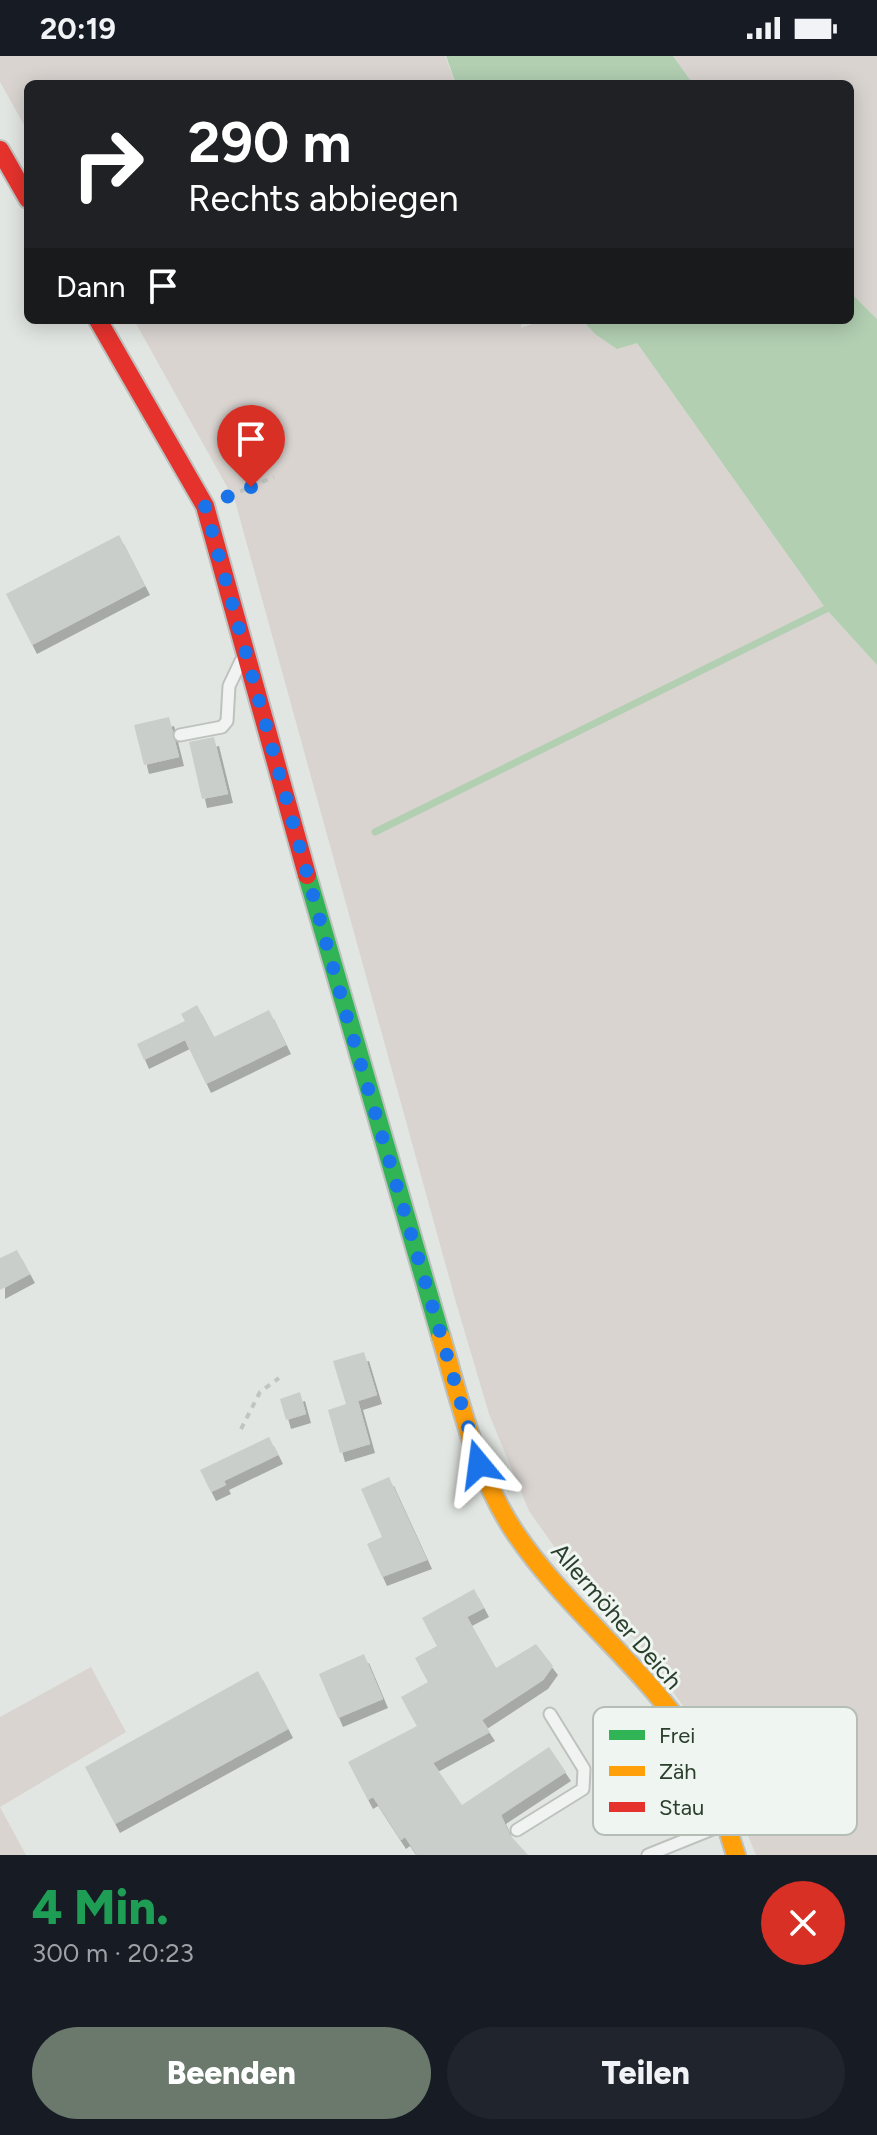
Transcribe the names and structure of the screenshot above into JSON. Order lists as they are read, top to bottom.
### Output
{
  "streets": {
    "street": ["Allermöher Deich"]
  },
  "legend": ["Frei", "Zäh", "Stau"],
  "page": {
    "status": "20:19",
    "turn": ["290 m", "Rechts abbiegen"],
    "then": "Dann",
    "heading": ["4 Min.", "300 m · 20:23"],
    "buttons": ["Beenden", "Teilen"]
  }
}
